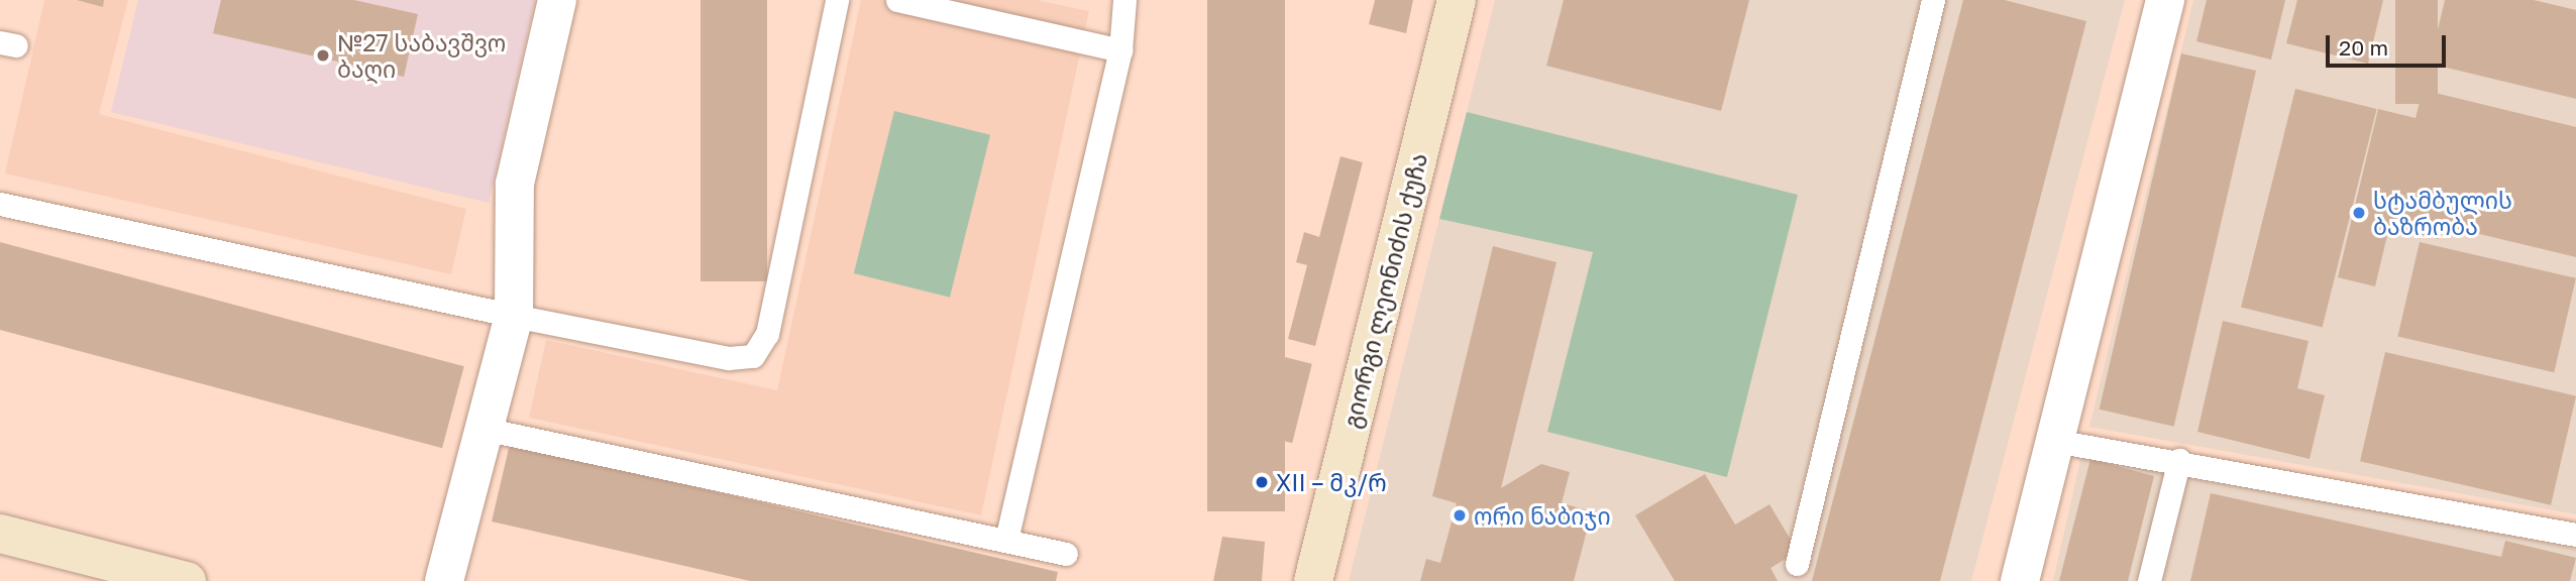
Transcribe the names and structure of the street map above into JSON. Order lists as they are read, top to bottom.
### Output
{
  "streets": {
    "street": ["გიორგი ლეონიძის ქუჩა"]
  },
  "places": [
    "№27 საბავშვო ბაღი",
    "სტამბულის ბაზრობა",
    "XII – მკ/რ",
    "ორი ნაბიჯი"
  ],
  "scale_bar": "20 m"
}
